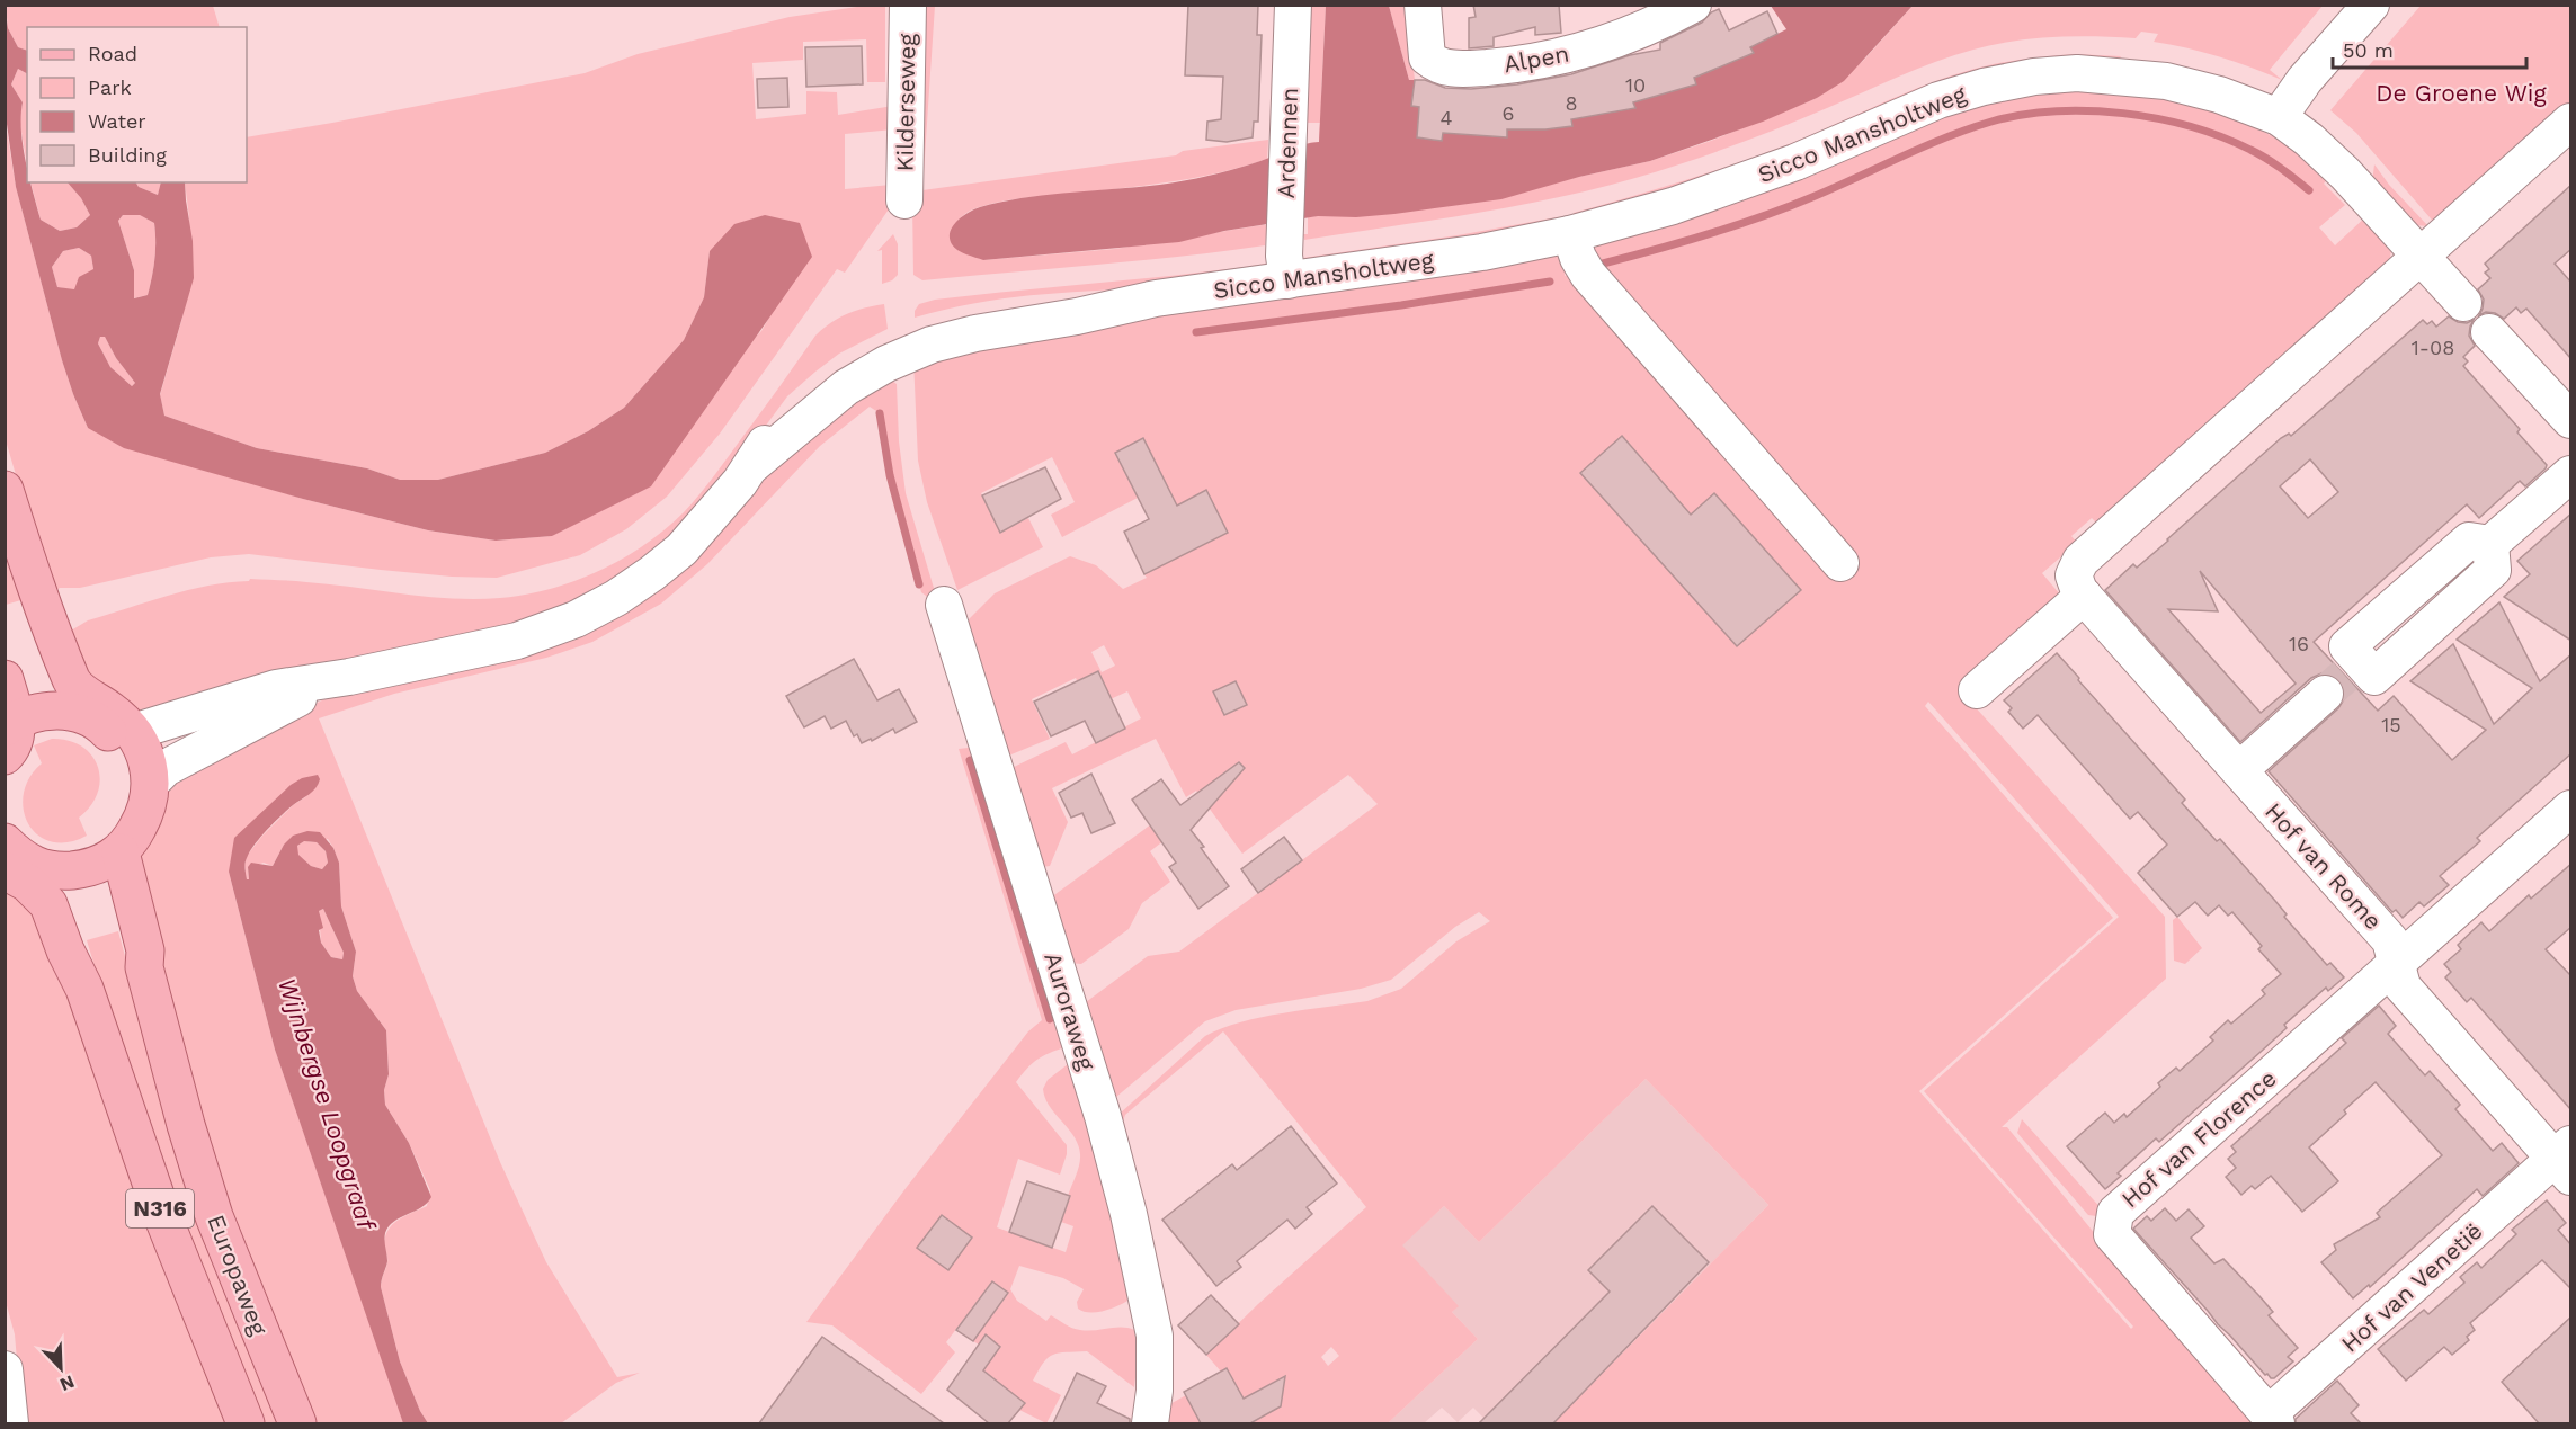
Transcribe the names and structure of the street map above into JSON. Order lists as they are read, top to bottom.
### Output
{
  "streets": {
    "main road": ["N316", "Europaweg"],
    "street": [
      "Alpen",
      "Kilderseweg",
      "Sicco Mansholtweg",
      "Ardennen",
      "Hof van Rome",
      "Auroraweg",
      "Hof van Florence",
      "Hof van Venetië"
    ]
  },
  "crossings": [
    ["Sicco Mansholtweg", "Ardennen"],
    ["Sicco Mansholtweg", "N316"],
    ["Hof van Rome", "Hof van Florence"],
    ["Hof van Rome", "Hof van Venetië"],
    ["Hof van Florence", "Hof van Venetië"],
    ["N316", "Europaweg"]
  ],
  "water": ["Wijnbergse Loopgraaf"],
  "parks": ["De Groene Wig"],
  "house_numbers": [
    "10",
    "8",
    "6",
    "4",
    "1-08",
    "16",
    "15"
  ],
  "legend": [
    "Road",
    "Park",
    "Water",
    "Building"
  ],
  "scale_bar": "50 m",
  "north": "bottom right"
}
